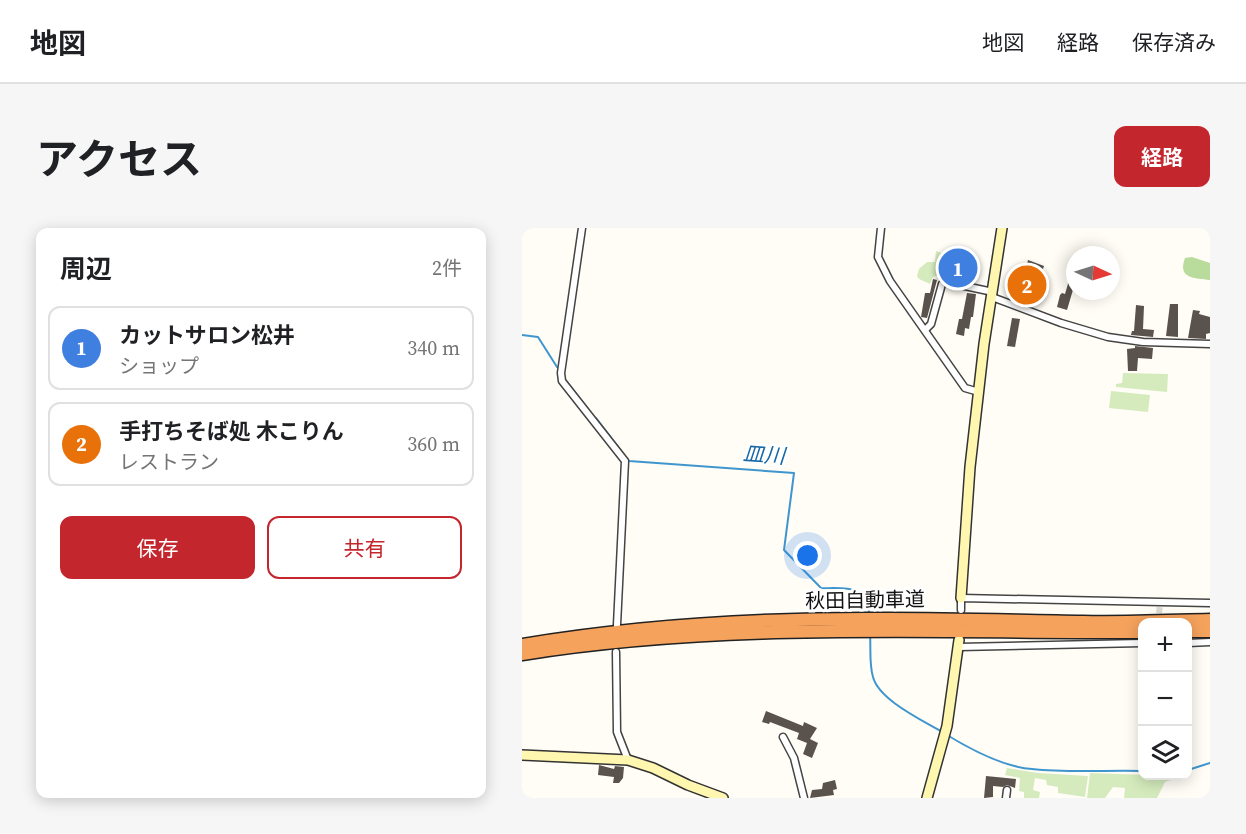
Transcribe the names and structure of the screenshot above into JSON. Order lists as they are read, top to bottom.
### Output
{
  "streets": {
    "highway": ["秋田自動車道"]
  },
  "water": ["皿川"],
  "north": "right",
  "page": {
    "header": "地図",
    "nav": ["地図", "経路", "保存済み"],
    "title": "アクセス",
    "buttons": [
      "経路",
      ["保存", "共有"]
    ],
    "heading": ["周辺", "2件"],
    "pins": ["1", "2"],
    "list": [
      {
        "mark": "1",
        "name": "カットサロン松井",
        "note": "ショップ",
        "value": "340 m"
      },
      {
        "mark": "2",
        "name": "手打ちそば処 木こりん",
        "note": "レストラン",
        "value": "360 m"
      }
    ],
    "map_buttons": ["+", "−"]
  }
}
